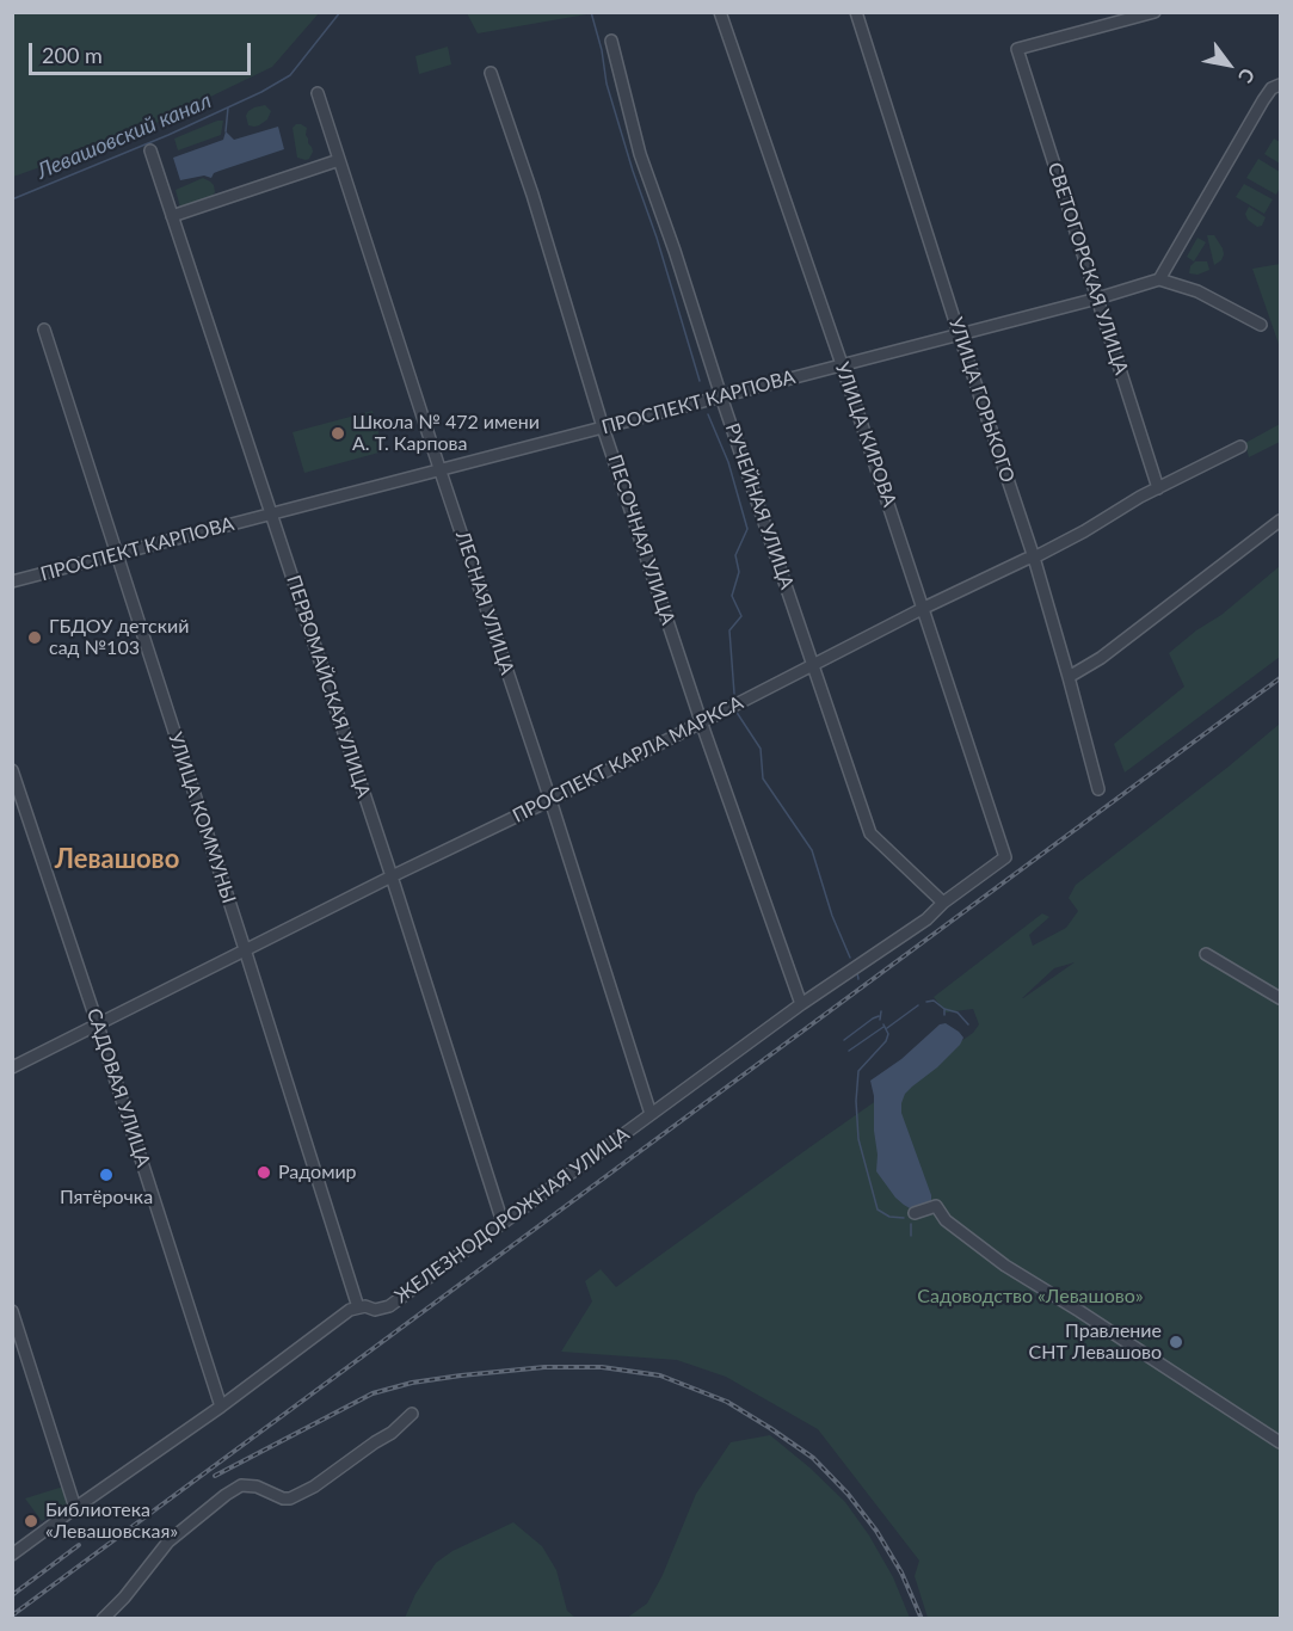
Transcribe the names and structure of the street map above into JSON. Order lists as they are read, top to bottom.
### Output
{
  "streets": {
    "street": [
      "СВЕТОГОРСКАЯ УЛИЦА",
      "УЛИЦА ГОРЬКОГО",
      "ПРОСПЕКТ КАРПОВА",
      "УЛИЦА КИРОВА",
      "РУЧЕЙНАЯ УЛИЦА",
      "ПЕСОЧНАЯ УЛИЦА",
      "ЛЕСНАЯ УЛИЦА",
      "ПЕРВОМАЙСКАЯ УЛИЦА",
      "ПРОСПЕКТ КАРЛА МАРКСА",
      "УЛИЦА КОММУНЫ",
      "САДОВАЯ УЛИЦА",
      "ЖЕЛЕЗНОДОРОЖНАЯ УЛИЦА"
    ]
  },
  "crossings": [
    ["СВЕТОГОРСКАЯ УЛИЦА", "ПРОСПЕКТ КАРПОВА"],
    ["СВЕТОГОРСКАЯ УЛИЦА", "ПРОСПЕКТ КАРЛА МАРКСА"],
    ["УЛИЦА ГОРЬКОГО", "ПРОСПЕКТ КАРПОВА"],
    ["УЛИЦА ГОРЬКОГО", "ПРОСПЕКТ КАРЛА МАРКСА"],
    ["ПРОСПЕКТ КАРПОВА", "УЛИЦА КИРОВА"],
    ["ПРОСПЕКТ КАРПОВА", "РУЧЕЙНАЯ УЛИЦА"],
    ["ПРОСПЕКТ КАРПОВА", "ПЕСОЧНАЯ УЛИЦА"],
    ["ПРОСПЕКТ КАРПОВА", "ЛЕСНАЯ УЛИЦА"],
    ["ПРОСПЕКТ КАРПОВА", "ПЕРВОМАЙСКАЯ УЛИЦА"],
    ["ПРОСПЕКТ КАРПОВА", "УЛИЦА КОММУНЫ"],
    ["УЛИЦА КИРОВА", "ПРОСПЕКТ КАРЛА МАРКСА"],
    ["УЛИЦА КИРОВА", "ЖЕЛЕЗНОДОРОЖНАЯ УЛИЦА"],
    ["РУЧЕЙНАЯ УЛИЦА", "ПРОСПЕКТ КАРЛА МАРКСА"],
    ["РУЧЕЙНАЯ УЛИЦА", "ЖЕЛЕЗНОДОРОЖНАЯ УЛИЦА"],
    ["ПЕСОЧНАЯ УЛИЦА", "ПРОСПЕКТ КАРЛА МАРКСА"],
    ["ПЕСОЧНАЯ УЛИЦА", "ЖЕЛЕЗНОДОРОЖНАЯ УЛИЦА"],
    ["ЛЕСНАЯ УЛИЦА", "ПРОСПЕКТ КАРЛА МАРКСА"],
    ["ЛЕСНАЯ УЛИЦА", "ЖЕЛЕЗНОДОРОЖНАЯ УЛИЦА"],
    ["ПЕРВОМАЙСКАЯ УЛИЦА", "ПРОСПЕКТ КАРЛА МАРКСА"],
    ["ПЕРВОМАЙСКАЯ УЛИЦА", "ЖЕЛЕЗНОДОРОЖНАЯ УЛИЦА"],
    ["ПРОСПЕКТ КАРЛА МАРКСА", "УЛИЦА КОММУНЫ"],
    ["ПРОСПЕКТ КАРЛА МАРКСА", "САДОВАЯ УЛИЦА"],
    ["УЛИЦА КОММУНЫ", "ЖЕЛЕЗНОДОРОЖНАЯ УЛИЦА"],
    ["САДОВАЯ УЛИЦА", "ЖЕЛЕЗНОДОРОЖНАЯ УЛИЦА"]
  ],
  "districts": ["Левашово"],
  "water": ["Левашовский канал"],
  "parks": ["Садоводство «Левашово»"],
  "places": [
    "Школа № 472 имени А. Т. Карпова",
    "ГБДОУ детский сад №103",
    "Радомир",
    "Пятёрочка",
    "Правление СНТ Левашово",
    "Библиотека «Левашовская»"
  ],
  "scale_bar": "200 m",
  "north": "bottom right"
}
